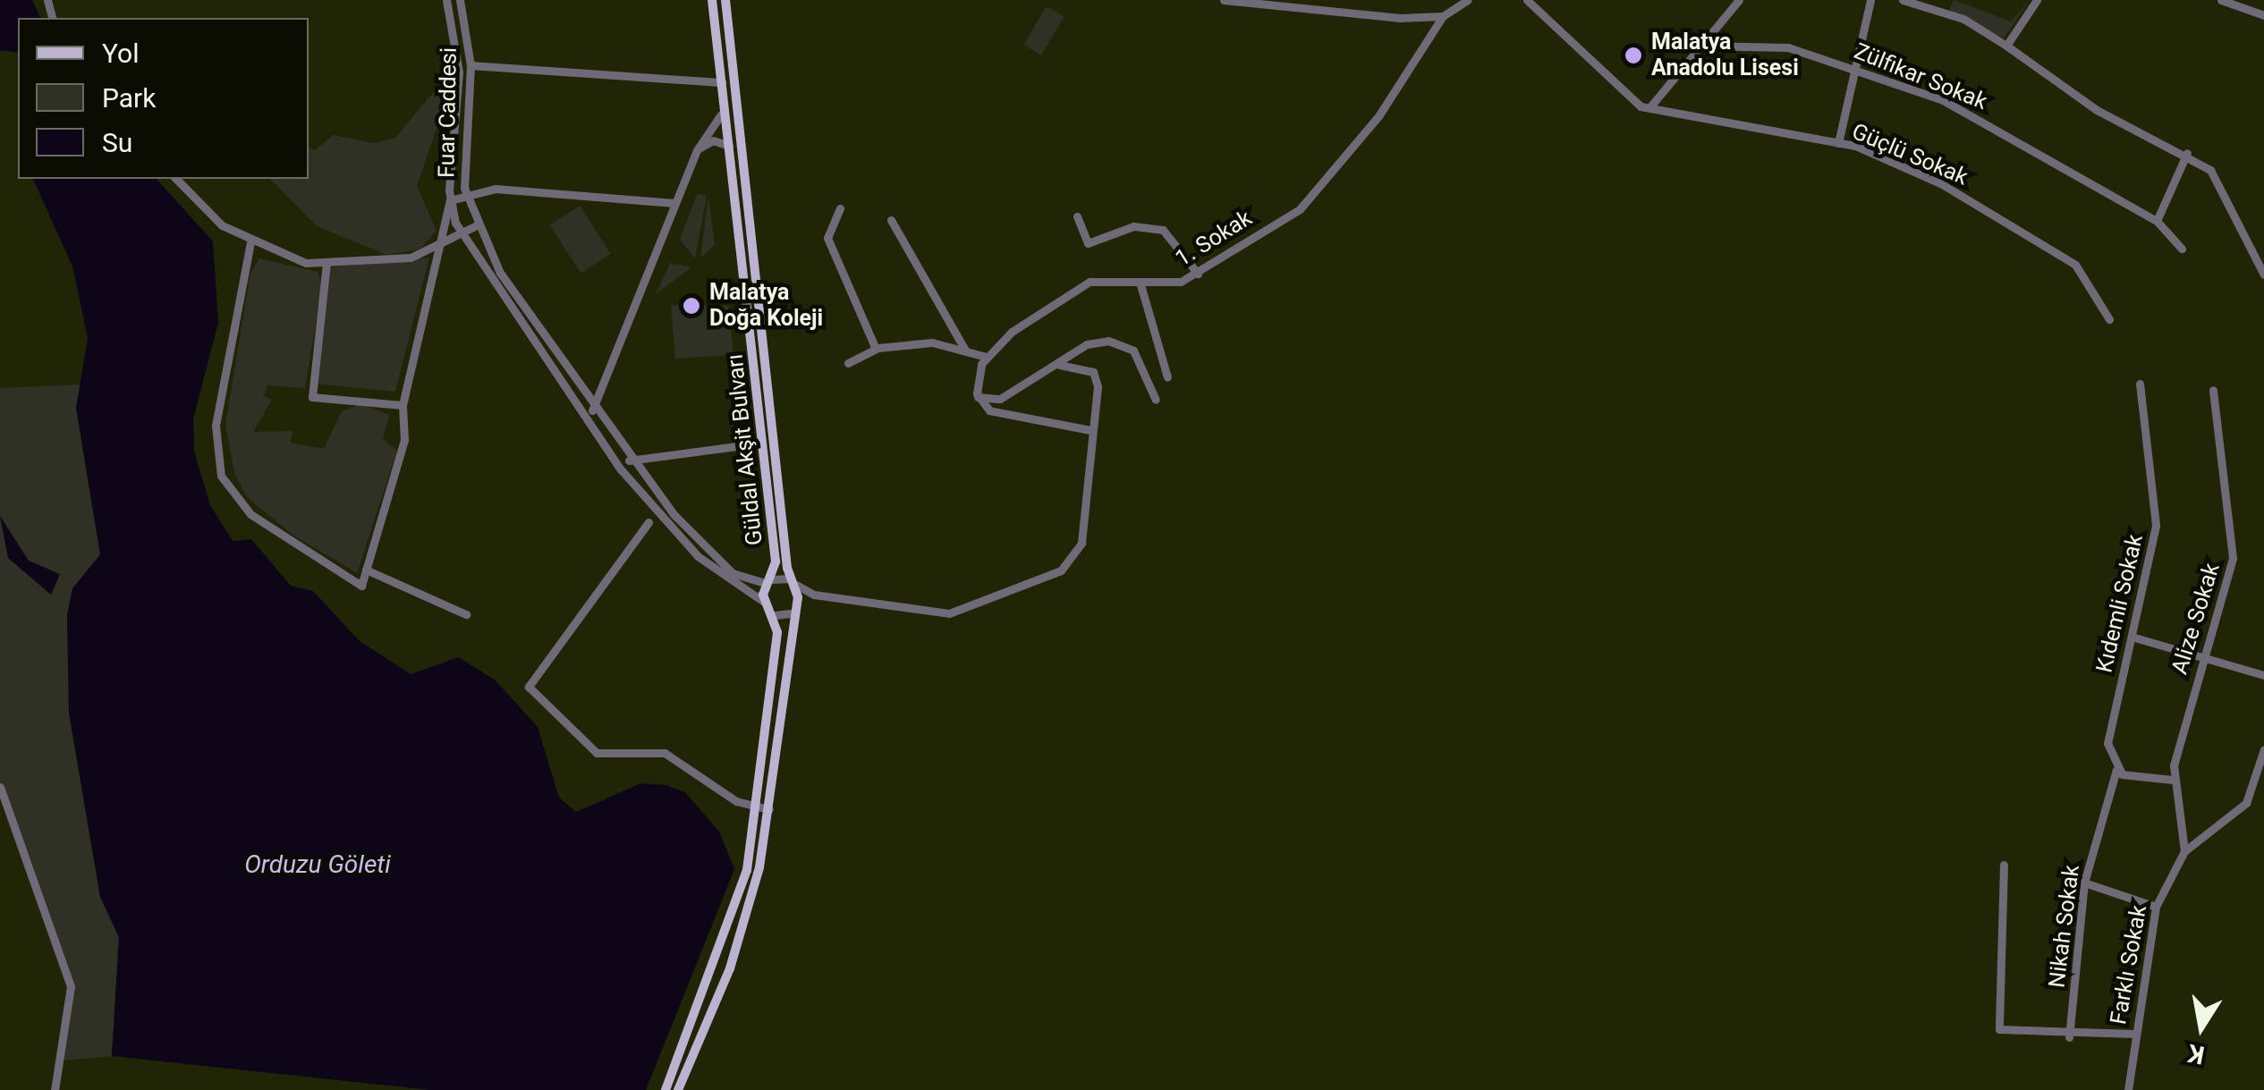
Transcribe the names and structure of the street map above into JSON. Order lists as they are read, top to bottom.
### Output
{
  "streets": {
    "main road": ["Güldal Akşit Bulvarı"],
    "street": [
      "Zülfikar Sokak",
      "Fuar Caddesi",
      "Güçlü Sokak",
      "1. Sokak",
      "Kıdemli Sokak",
      "Alize Sokak",
      "Nikah Sokak",
      "Farklı Sokak"
    ]
  },
  "crossings": [
    ["Fuar Caddesi", "Güldal Akşit Bulvarı"],
    ["Kıdemli Sokak", "Nikah Sokak"],
    ["Alize Sokak", "Farklı Sokak"]
  ],
  "water": ["Orduzu Göleti"],
  "places": ["Malatya Anadolu Lisesi", "Malatya Doğa Koleji"],
  "legend": ["Yol", "Park", "Su"],
  "north": "bottom"
}
